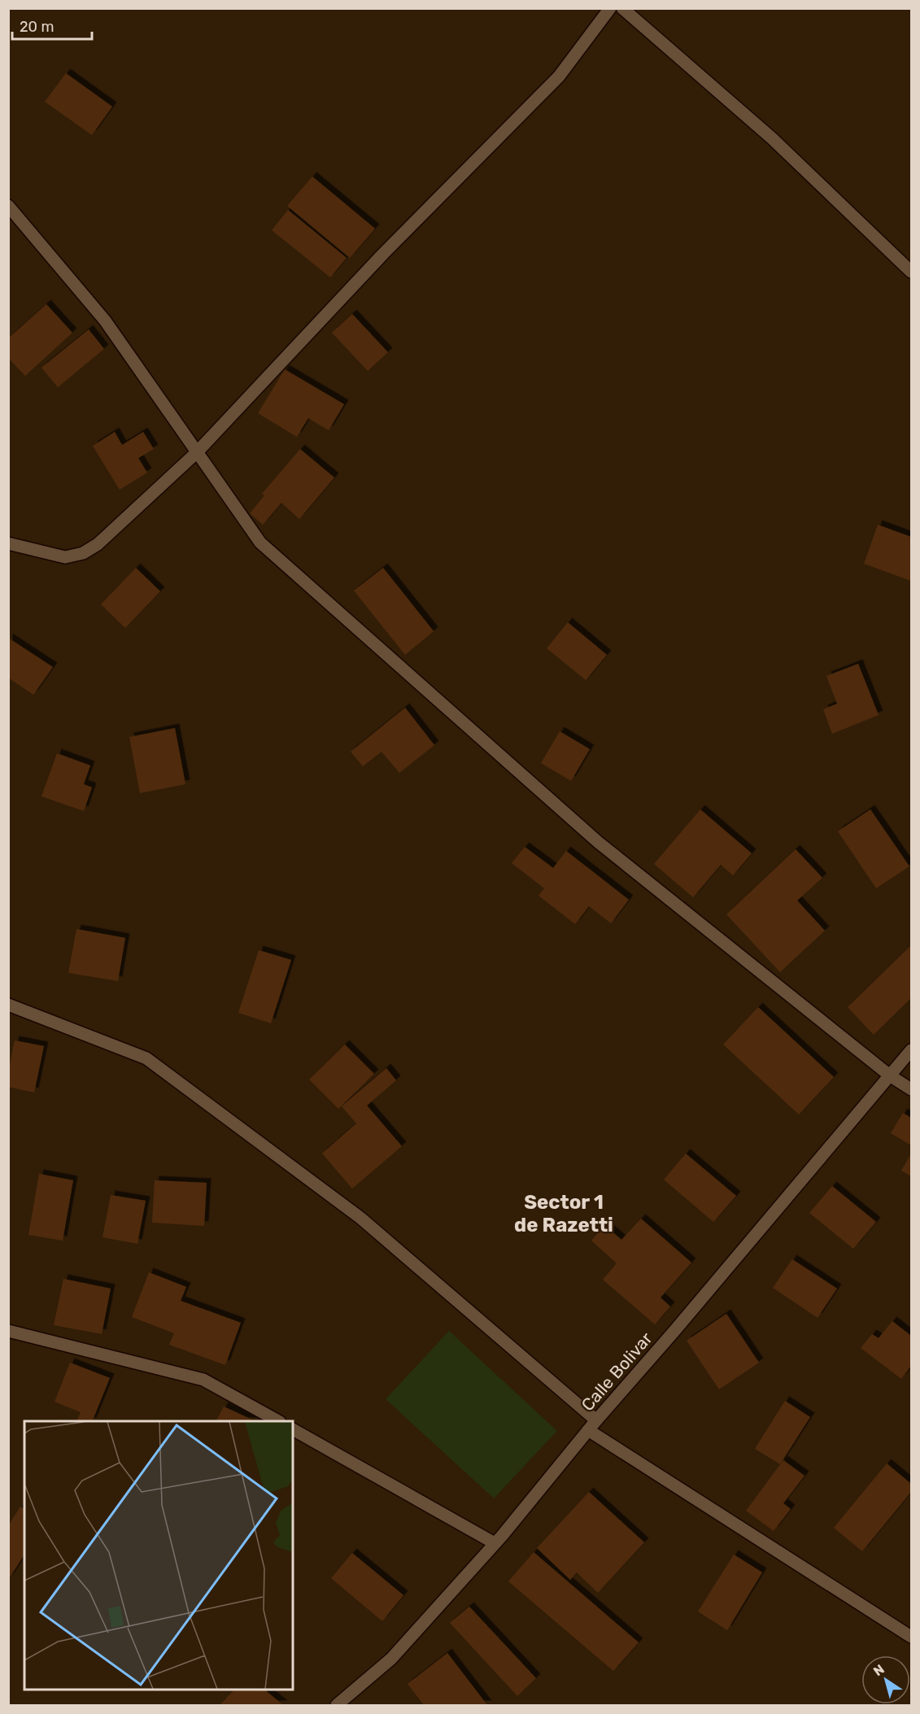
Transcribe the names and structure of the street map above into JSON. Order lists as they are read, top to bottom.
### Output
{
  "streets": {
    "street": ["Calle Bolivar"]
  },
  "districts": ["Sector 1 de Razetti"],
  "scale_bar": "20 m",
  "north": "top left"
}
